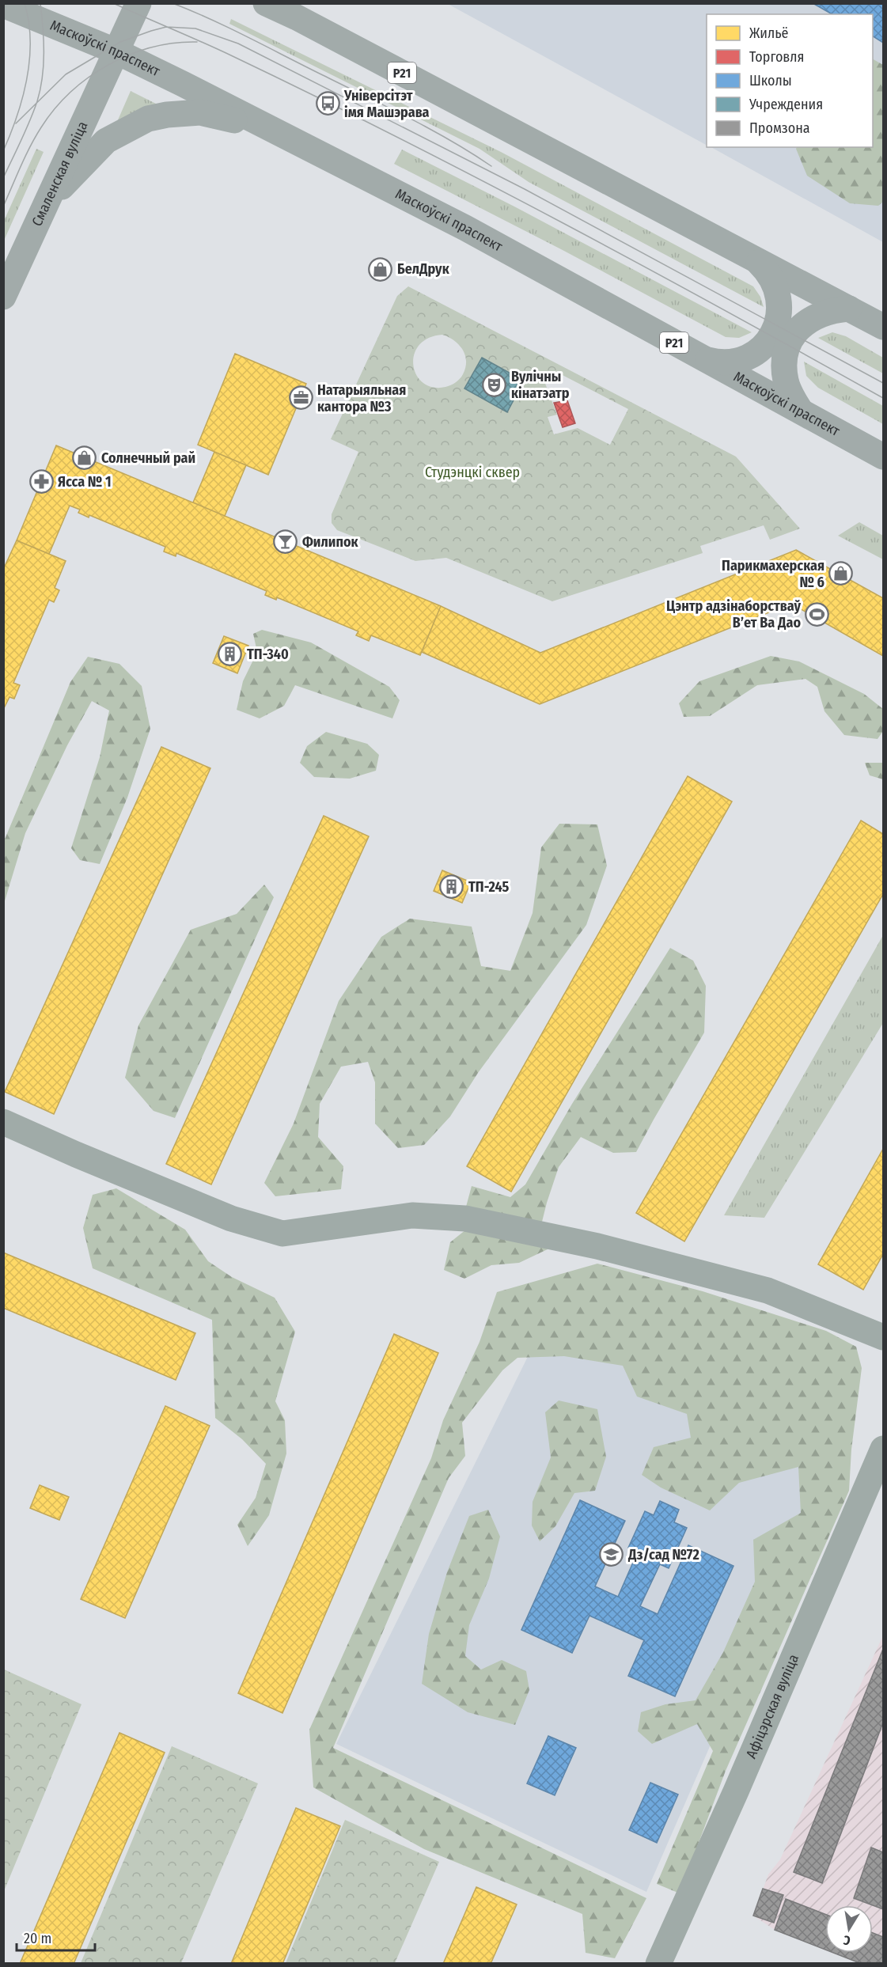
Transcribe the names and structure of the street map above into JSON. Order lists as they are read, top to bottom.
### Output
{
  "streets": {
    "main road": ["Маскоўскі праспект", "Р21", "Смаленская вуліца"],
    "street": ["Афіцэрская вуліца"]
  },
  "crossings": [
    ["Маскоўскі праспект", "Смаленская вуліца"]
  ],
  "parks": ["Студэнцкі сквер"],
  "places": {
    "bus stop": ["Універсітэт імя Машэрава"],
    "shop": ["БелДрук", "Солнечный рай", "Парикмахерская № 6"],
    "theatre": ["Вулічны кінатэатр"],
    "office": ["Натарыяльная кантора №3"],
    "pharmacy": ["Ясса № 1"],
    "bar": ["Филипок"],
    "sports": ["Цэнтр адзінаборстваў Вʼет Ва Дао"],
    "building": ["ТП-340", "ТП-245"],
    "school or university": ["Дз/сад №72"]
  },
  "legend": [
    "Жильё",
    "Торговля",
    "Школы",
    "Учреждения",
    "Промзона"
  ],
  "scale_bar": "20 m",
  "north": "bottom"
}
